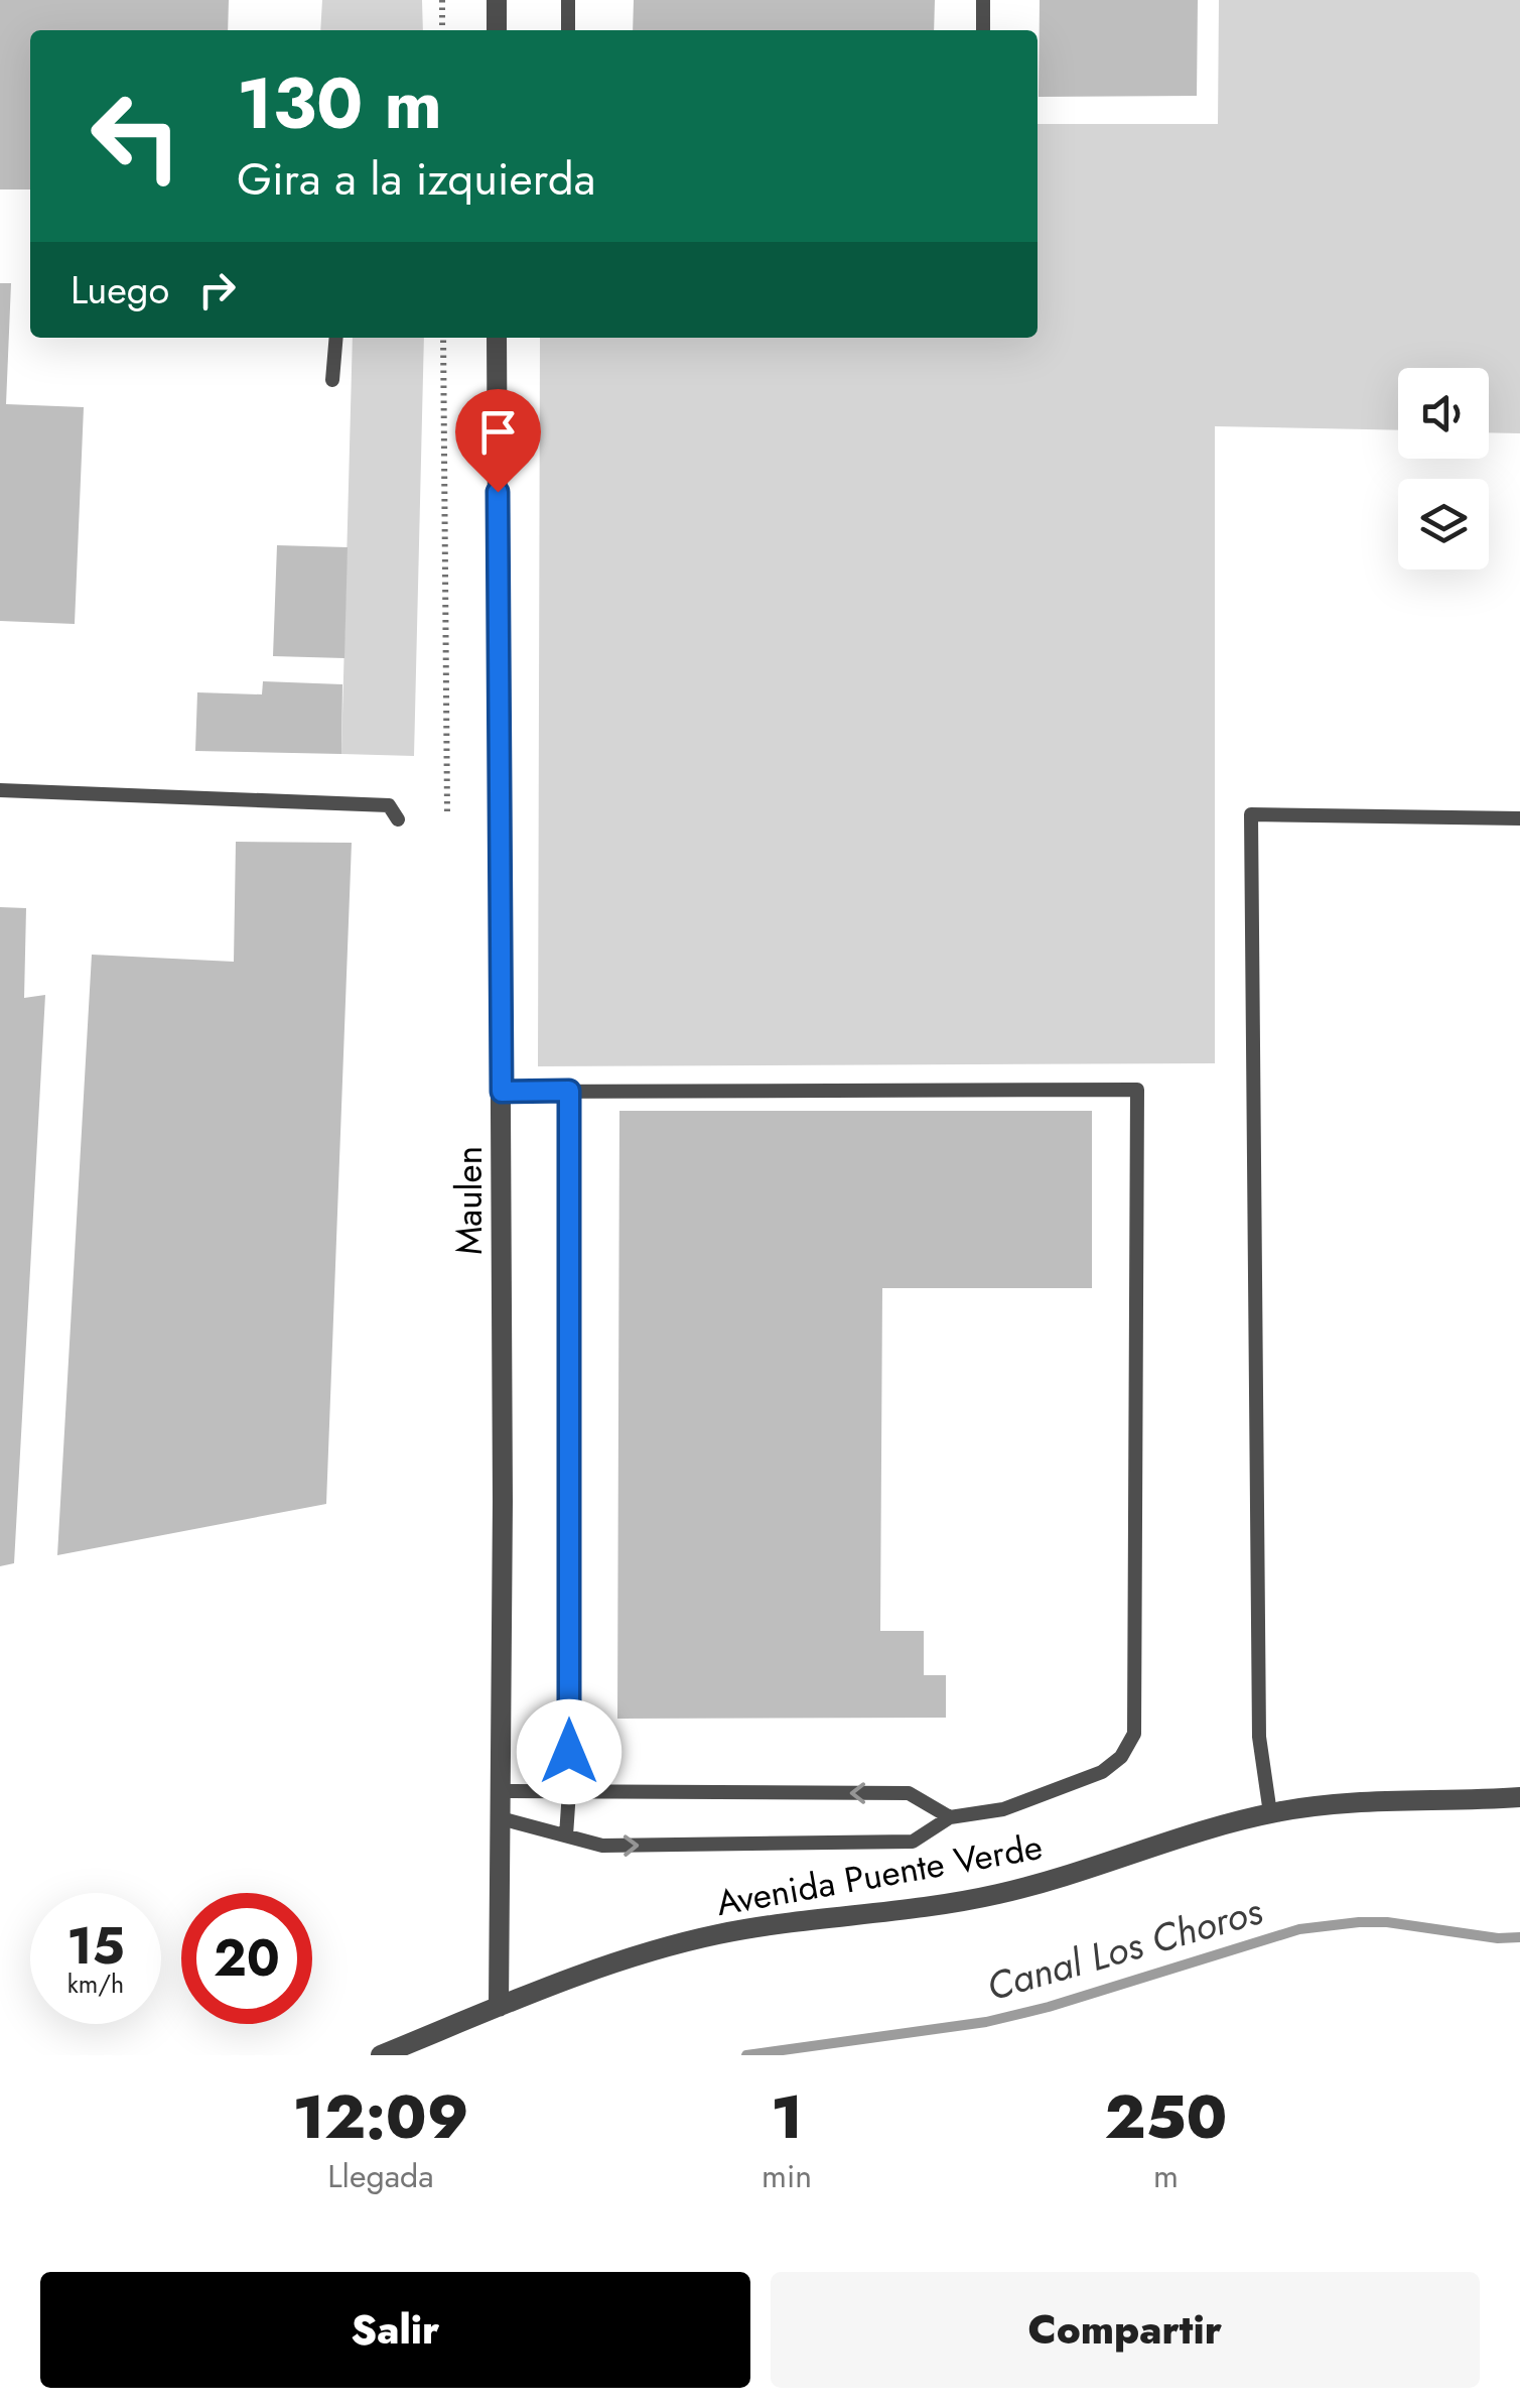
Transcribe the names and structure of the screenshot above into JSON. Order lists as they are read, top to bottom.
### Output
{
  "streets": {
    "street": ["Maulen", "Avenida Puente Verde"]
  },
  "crossings": [
    ["Maulen", "Avenida Puente Verde"]
  ],
  "water": ["Canal Los Choros"],
  "page": {
    "turn": ["130 m", "Gira a la izquierda"],
    "then": "Luego",
    "speed": "15 km/h",
    "limit": "20",
    "eta": [
      "12:09",
      "Llegada",
      "1",
      "min",
      "250",
      "m"
    ],
    "buttons": ["Salir", "Compartir"]
  }
}
